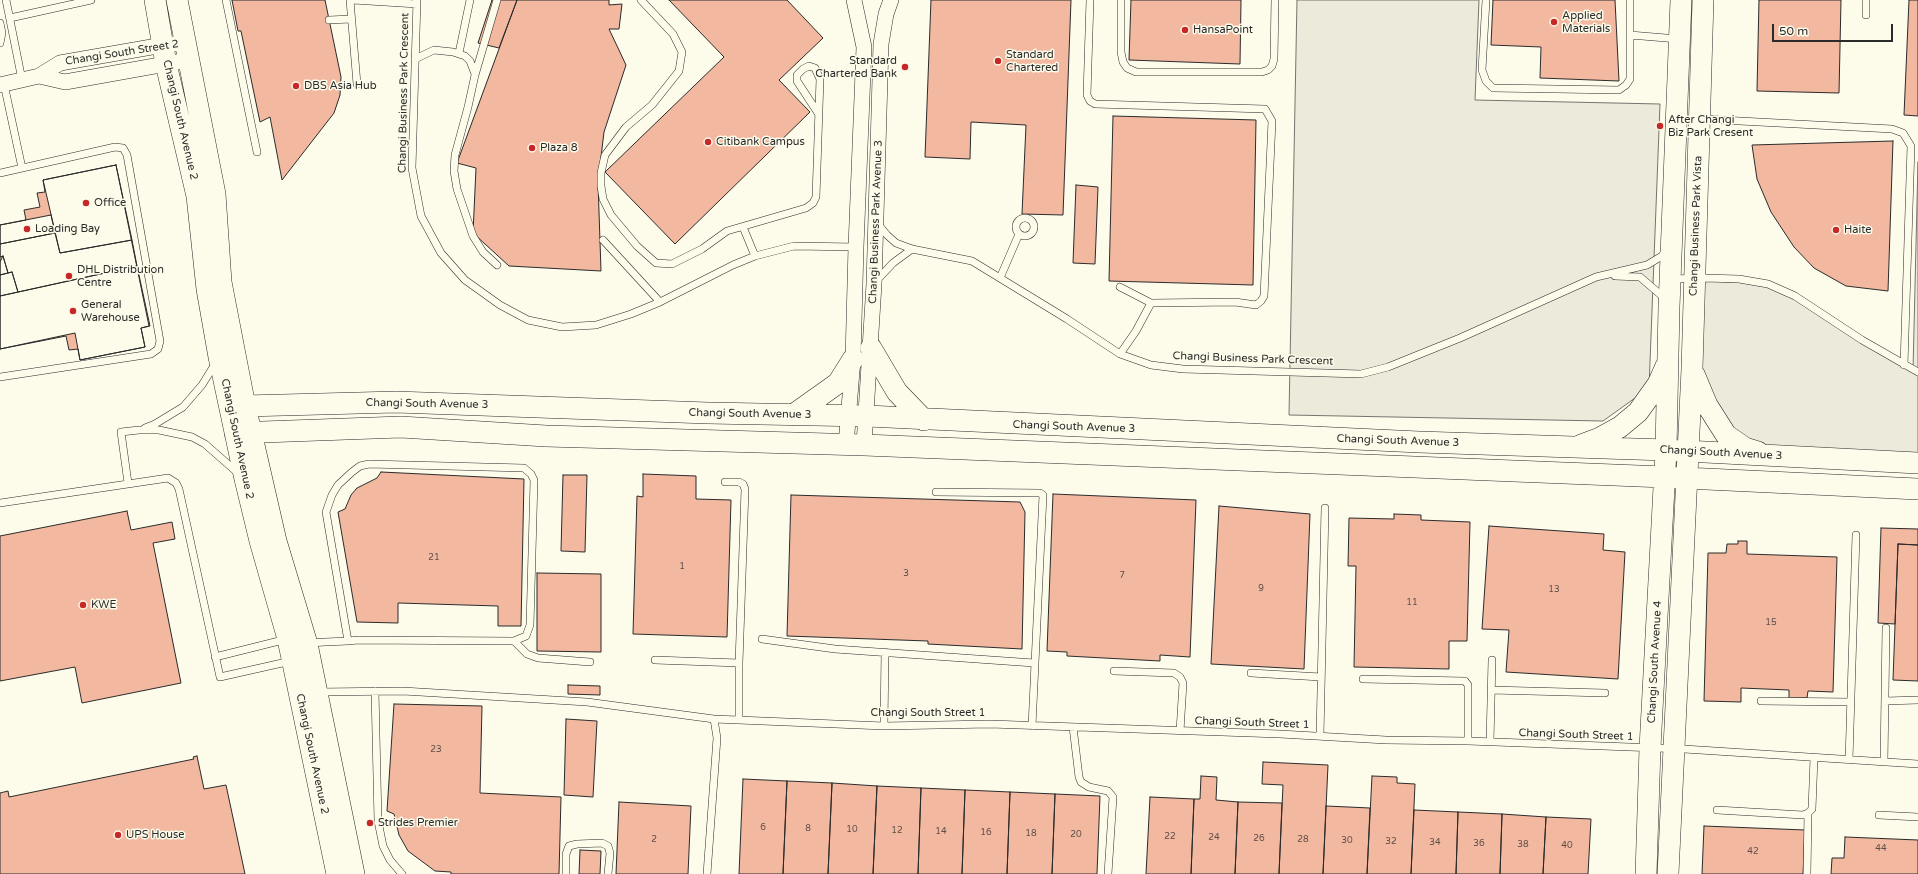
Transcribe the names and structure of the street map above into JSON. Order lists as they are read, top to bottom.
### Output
{
  "streets": {
    "street": [
      "Changi South Street 2",
      "Changi South Avenue 2",
      "Changi Business Park Avenue 3",
      "Changi Business Park Vista",
      "Changi South Avenue 3",
      "Changi South Avenue 4"
    ],
    "lane": ["Changi Business Park Crescent", "Changi South Street 1"]
  },
  "crossings": [
    ["Changi South Street 2", "Changi South Avenue 2"],
    ["Changi Business Park Crescent", "Changi Business Park Avenue 3"],
    ["Changi Business Park Crescent", "Changi Business Park Vista"],
    ["Changi South Avenue 2", "Changi South Avenue 3"],
    ["Changi South Avenue 2", "Changi South Street 1"],
    ["Changi Business Park Avenue 3", "Changi South Avenue 3"],
    ["Changi Business Park Vista", "Changi South Avenue 3"],
    ["Changi Business Park Vista", "Changi South Avenue 4"],
    ["Changi South Avenue 3", "Changi South Avenue 4"],
    ["Changi South Avenue 4", "Changi South Street 1"]
  ],
  "places": [
    "Applied Materials",
    "HansaPoint",
    "Standard Chartered",
    "Standard Chartered Bank",
    "DBS Asia Hub",
    "After Changi Biz Park Cresent",
    "Citibank Campus",
    "Plaza 8",
    "Office",
    "Loading Bay",
    "Haite",
    "DHL Distribution Centre",
    "General Warehouse",
    "KWE",
    "Strides Premier",
    "UPS House"
  ],
  "house_numbers": [
    "21",
    "1",
    "3",
    "7",
    "9",
    "13",
    "11",
    "15",
    "23",
    "6",
    "8",
    "10",
    "12",
    "14",
    "16",
    "18",
    "20",
    "22",
    "24",
    "26",
    "2",
    "28",
    "30",
    "32",
    "34",
    "36",
    "38",
    "40",
    "44",
    "42"
  ],
  "scale_bar": "50 m"
}
